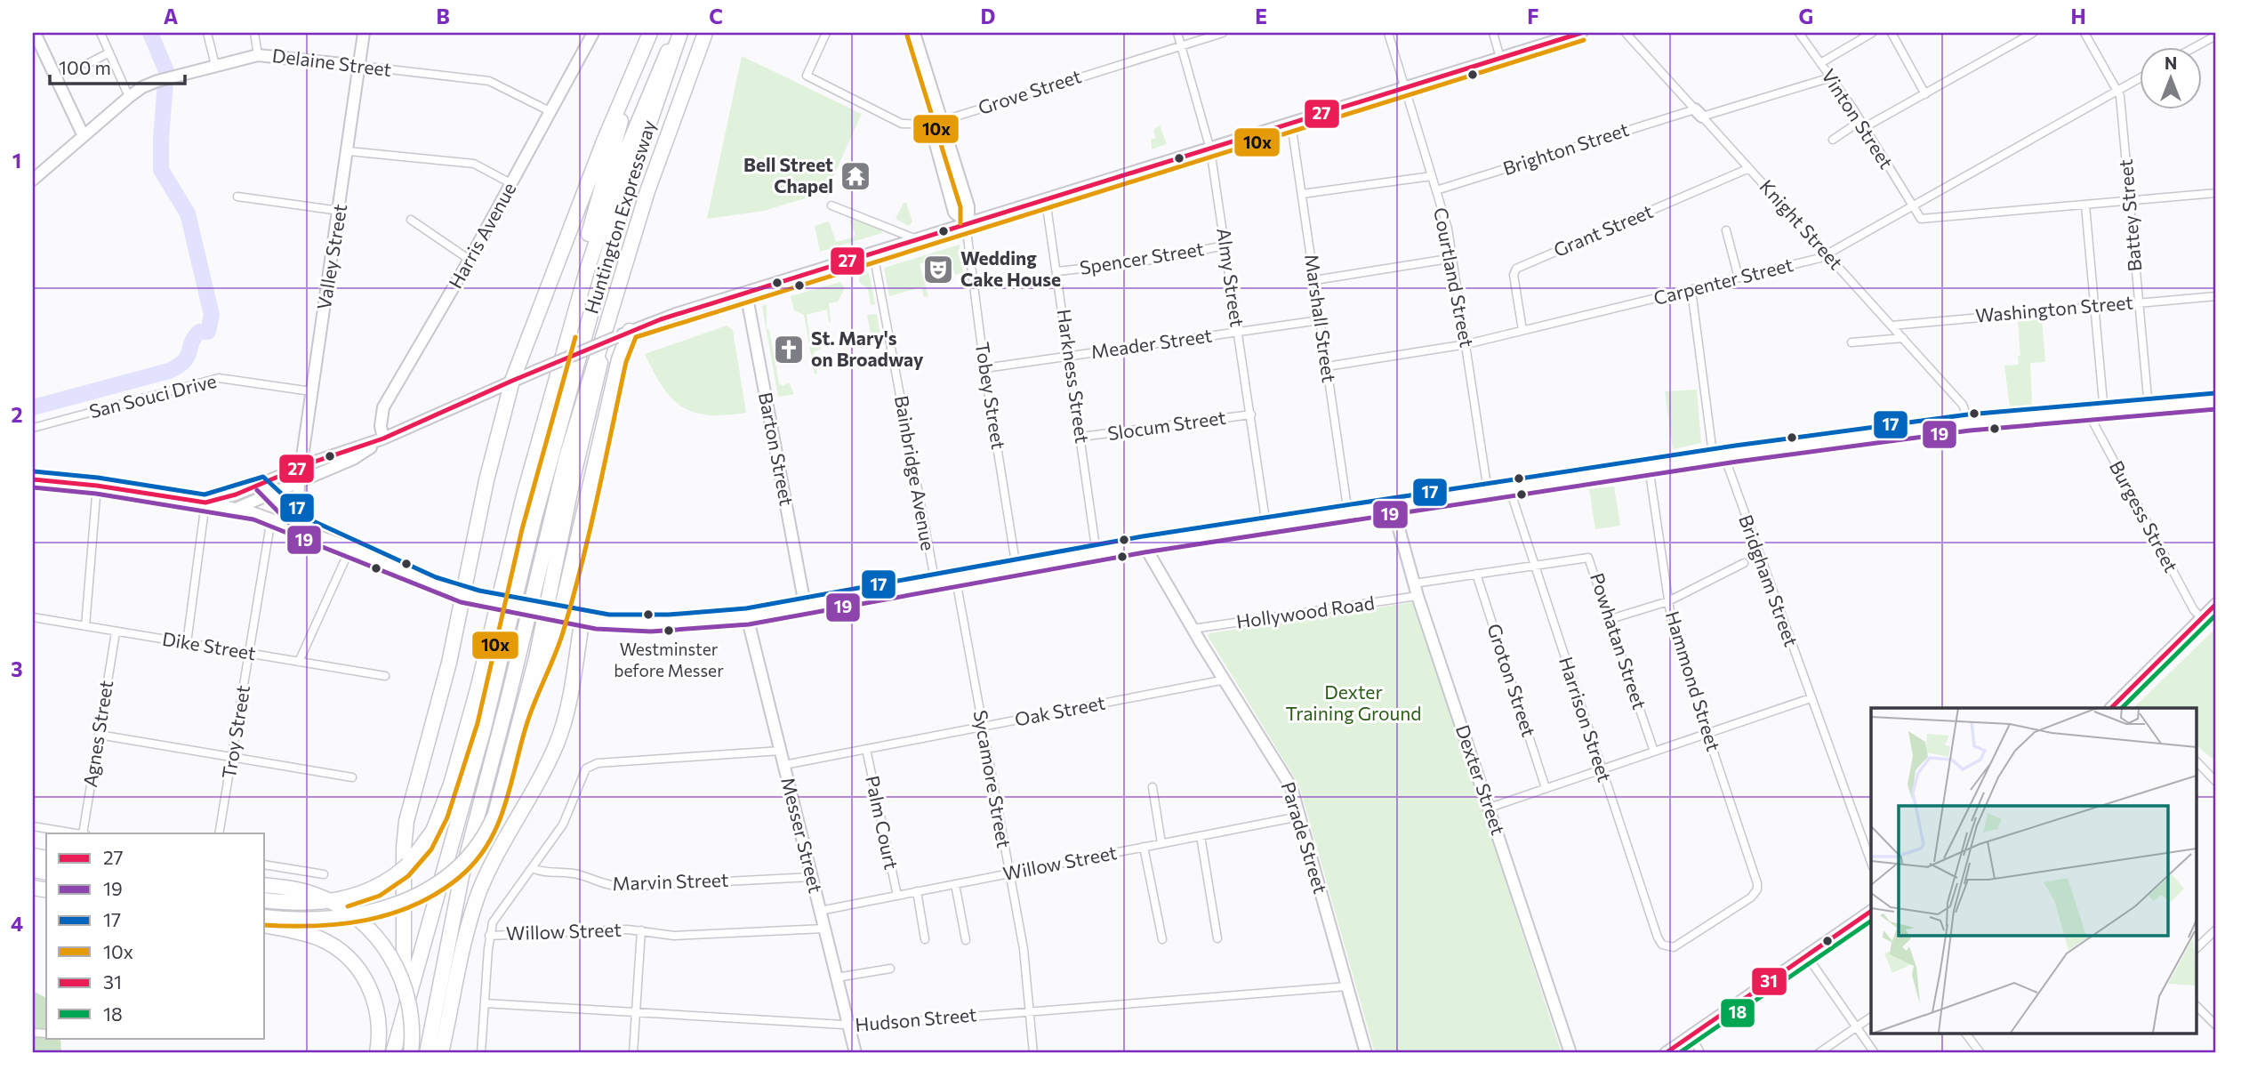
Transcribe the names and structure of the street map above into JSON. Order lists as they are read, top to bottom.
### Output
{
  "streets": {
    "highway": ["Huntington Expressway"],
    "main road": [
      "Delaine Street",
      "Harris Avenue",
      "Valley Street",
      "Tobey Street",
      "Barton Street",
      "Dexter Street",
      "Messer Street",
      "Parade Street"
    ],
    "street": [
      "Grove Street",
      "Vinton Street",
      "Brighton Street",
      "Battey Street",
      "Knight Street",
      "Grant Street",
      "Spencer Street",
      "Almy Street",
      "Courtland Street",
      "Carpenter Street",
      "Washington Street",
      "Marshall Street",
      "Meader Street",
      "Harkness Street",
      "San Souci Drive",
      "Slocum Street",
      "Bainbridge Avenue",
      "Burgess Street",
      "Bridgham Street",
      "Hollywood Road",
      "Powhatan Street",
      "Dike Street",
      "Groton Street",
      "Hammond Street",
      "Oak Street",
      "Harrison Street",
      "Troy Street",
      "Agnes Street",
      "Sycamore Street",
      "Palm Court",
      "Willow Street",
      "Marvin Street",
      "Hudson Street"
    ]
  },
  "crossings": [
    ["Delaine Street", "Harris Avenue"],
    ["Delaine Street", "Valley Street"],
    ["Grove Street", "Almy Street"],
    ["Grove Street", "Tobey Street"],
    ["Vinton Street", "Brighton Street"],
    ["Vinton Street", "Carpenter Street"],
    ["Brighton Street", "Knight Street"],
    ["Brighton Street", "Courtland Street"],
    ["Battey Street", "Carpenter Street"],
    ["Battey Street", "Washington Street"],
    ["Knight Street", "Grant Street"],
    ["Knight Street", "Carpenter Street"],
    ["Knight Street", "Washington Street"],
    ["Grant Street", "Carpenter Street"],
    ["Valley Street", "San Souci Drive"],
    ["Spencer Street", "Almy Street"],
    ["Spencer Street", "Harkness Street"],
    ["Almy Street", "Meader Street"],
    ["Almy Street", "Slocum Street"],
    ["Courtland Street", "Carpenter Street"],
    ["Carpenter Street", "Marshall Street"],
    ["Carpenter Street", "Bridgham Street"],
    ["Marshall Street", "Meader Street"],
    ["Meader Street", "Harkness Street"],
    ["Meader Street", "Tobey Street"],
    ["Harkness Street", "Slocum Street"],
    ["Hollywood Road", "Dexter Street"],
    ["Hollywood Road", "Parade Street"],
    ["Powhatan Street", "Groton Street"],
    ["Powhatan Street", "Harrison Street"],
    ["Powhatan Street", "Dexter Street"],
    ["Dike Street", "Troy Street"],
    ["Dike Street", "Agnes Street"],
    ["Hammond Street", "Harrison Street"],
    ["Oak Street", "Sycamore Street"],
    ["Oak Street", "Palm Court"],
    ["Oak Street", "Messer Street"],
    ["Oak Street", "Parade Street"],
    ["Sycamore Street", "Willow Street"],
    ["Sycamore Street", "Hudson Street"],
    ["Palm Court", "Willow Street"],
    ["Messer Street", "Willow Street"],
    ["Messer Street", "Marvin Street"],
    ["Messer Street", "Hudson Street"],
    ["Parade Street", "Willow Street"],
    ["Parade Street", "Hudson Street"]
  ],
  "parks": ["Dexter Training Ground"],
  "places": {
    "temple": ["Bell Street Chapel"],
    "theatre": ["Wedding Cake House"],
    "church": ["St. Mary's on Broadway"],
    "other": ["Westminster before Messer"]
  },
  "lines": [
    "transit line 27",
    "transit line 10x",
    "transit line 17",
    "transit line 19",
    "transit line 31",
    "transit line 18"
  ],
  "legend": [
    "27",
    "19",
    "17",
    "10x",
    "31",
    "18"
  ],
  "scale_bar": "100 m",
  "north": "top",
  "grid": {
    "columns": [
      "A",
      "B",
      "C",
      "D",
      "E",
      "F",
      "G",
      "H"
    ],
    "rows": [
      "1",
      "2",
      "3",
      "4"
    ]
  }
}
